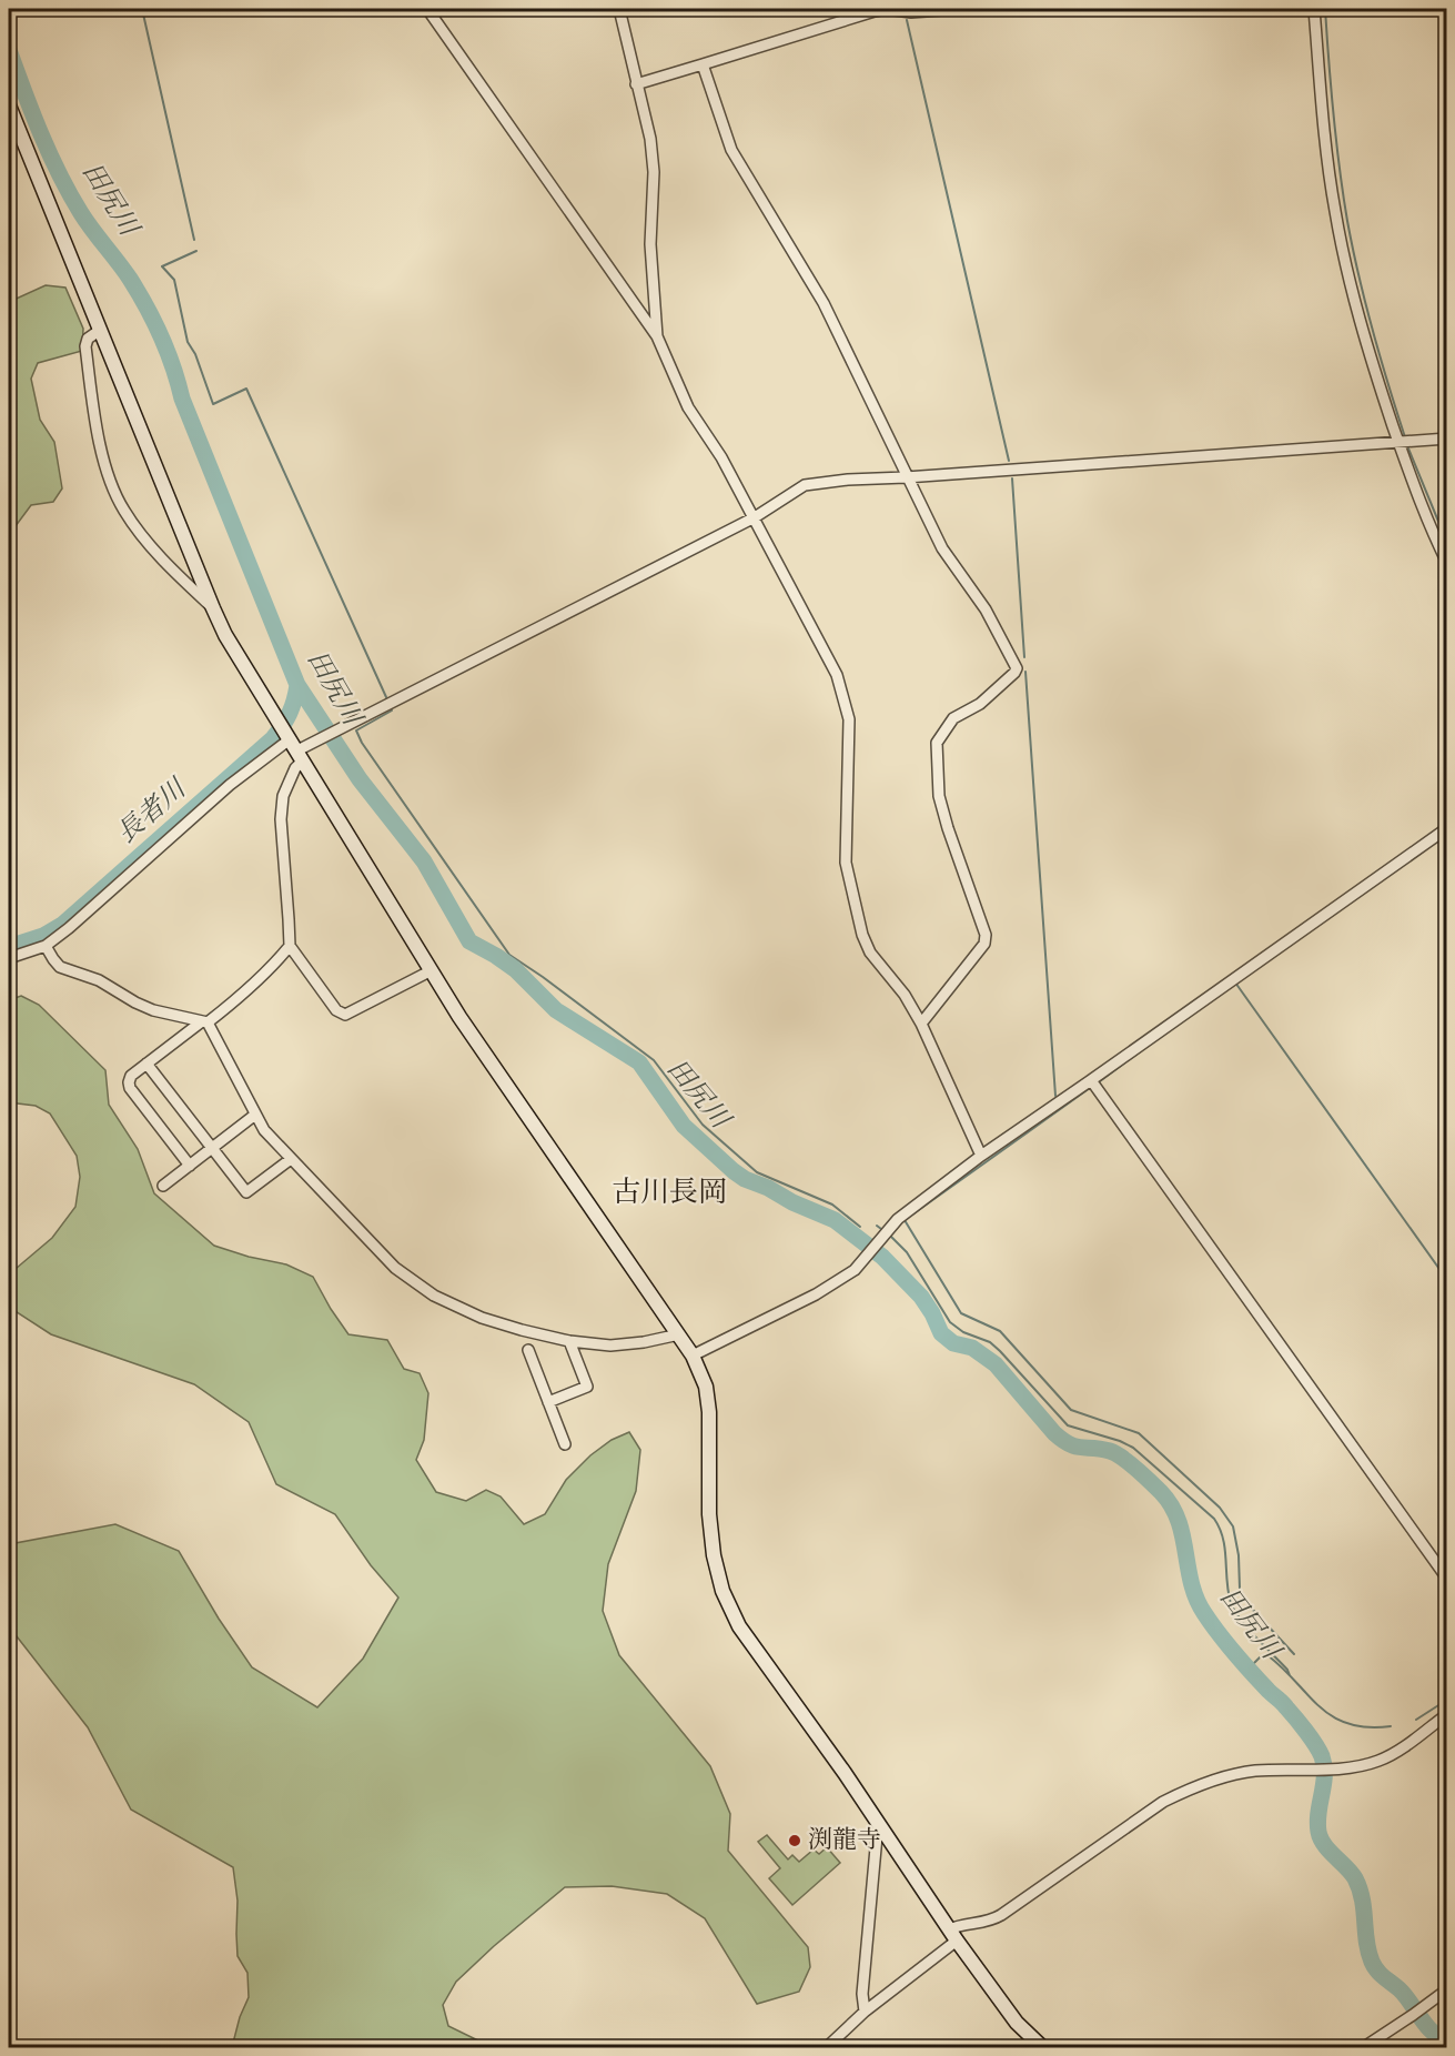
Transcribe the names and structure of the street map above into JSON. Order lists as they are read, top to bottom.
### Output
{
  "districts": ["古川長岡"],
  "water": ["田尻川", "長者川"],
  "places": ["渕龍寺"]
}
